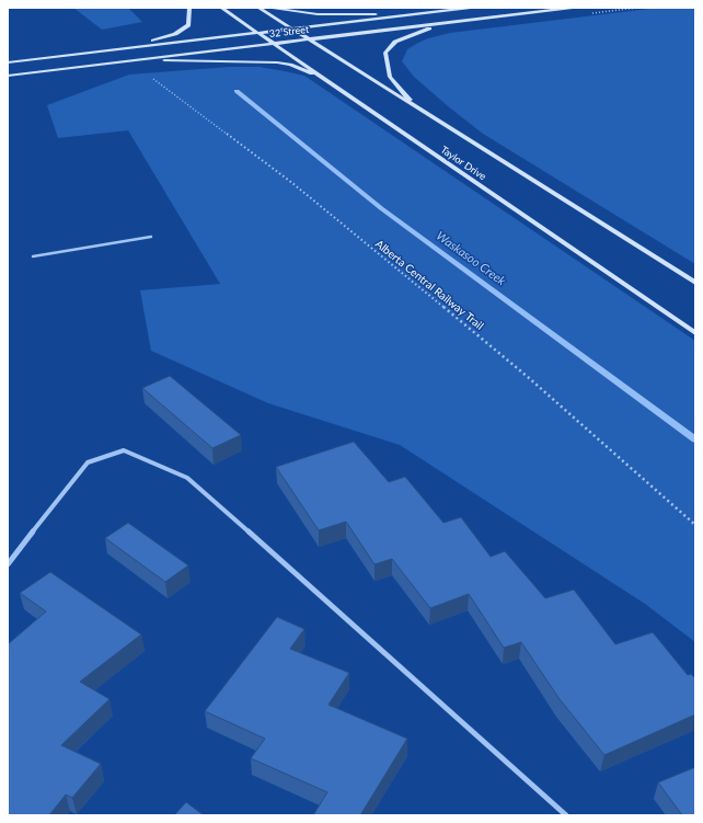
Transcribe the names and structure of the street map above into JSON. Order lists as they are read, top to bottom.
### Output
{
  "streets": {
    "main road": ["32 Street", "Taylor Drive"],
    "path": ["Alberta Central Railway Trail"]
  },
  "crossings": [
    ["32 Street", "Taylor Drive"]
  ],
  "water": ["Waskasoo Creek"]
}
